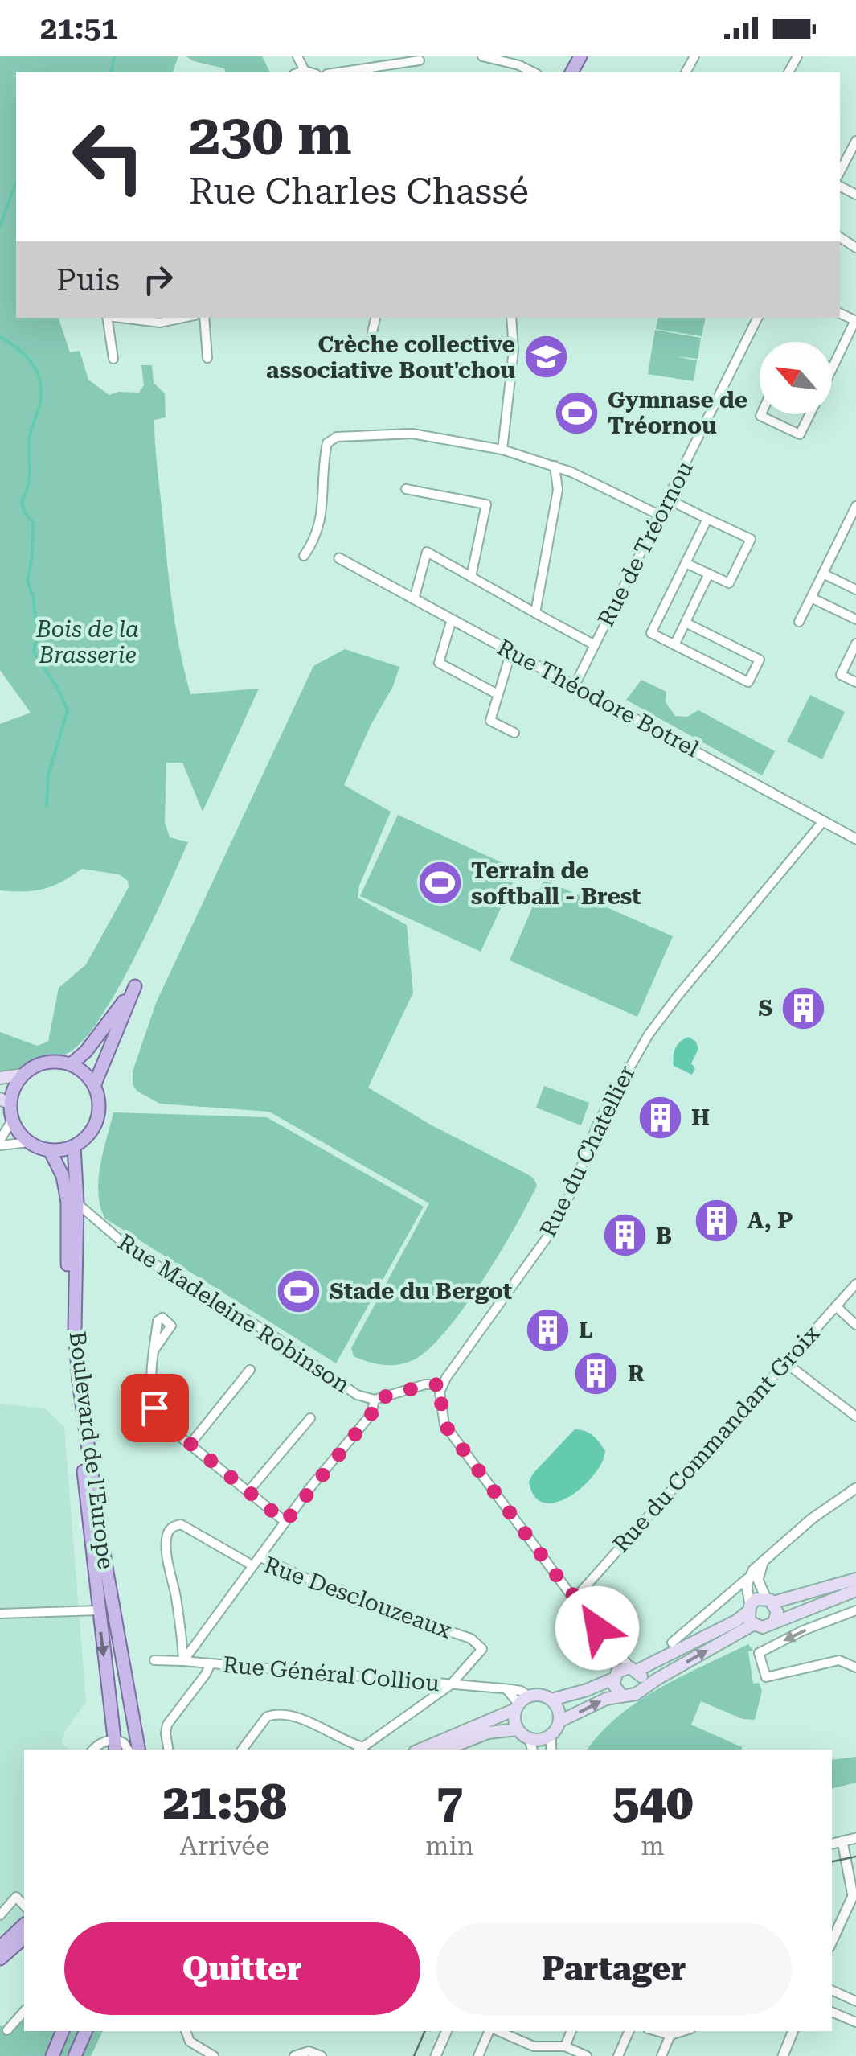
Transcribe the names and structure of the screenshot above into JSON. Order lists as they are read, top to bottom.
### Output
{
  "streets": {
    "main road": ["Boulevard de l'Europe"],
    "street": [
      "Rue de Tréornou",
      "Rue Théodore Botrel",
      "Rue du Chatellier",
      "Rue Madeleine Robinson",
      "Rue du Commandant Groix",
      "Rue Desclouzeaux",
      "Rue Général Colliou"
    ]
  },
  "crossings": [
    ["Rue de Tréornou", "Rue Théodore Botrel"],
    ["Rue Théodore Botrel", "Rue du Chatellier"],
    ["Rue Madeleine Robinson", "Boulevard de l'Europe"],
    ["Rue Desclouzeaux", "Rue Général Colliou"]
  ],
  "parks": ["Bois de la Brasserie"],
  "places": {
    "school or university": ["Crèche collective associative Bout'chou"],
    "sports": ["Gymnase de Tréornou", "Terrain de softball - Brest", "Stade du Bergot"],
    "building": [
      "S",
      "H",
      "A, P",
      "B",
      "L",
      "R"
    ]
  },
  "north": "top left",
  "page": {
    "status": "21:51",
    "turn": ["230 m", "Rue Charles Chassé"],
    "then": "Puis",
    "eta": [
      "21:58",
      "Arrivée",
      "7",
      "min",
      "540",
      "m"
    ],
    "buttons": ["Quitter", "Partager"]
  }
}
